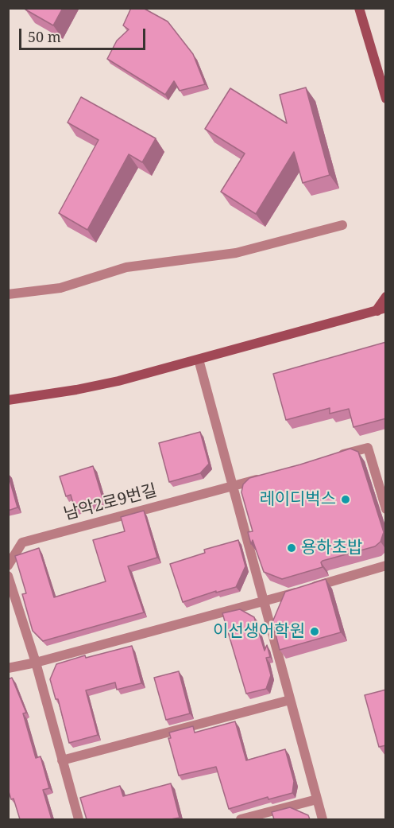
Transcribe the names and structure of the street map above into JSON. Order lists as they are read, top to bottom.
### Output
{
  "streets": {
    "street": ["남악2로9번길"]
  },
  "places": ["레이디벅스", "용하초밥", "이선생어학원"],
  "scale_bar": "50 m"
}
